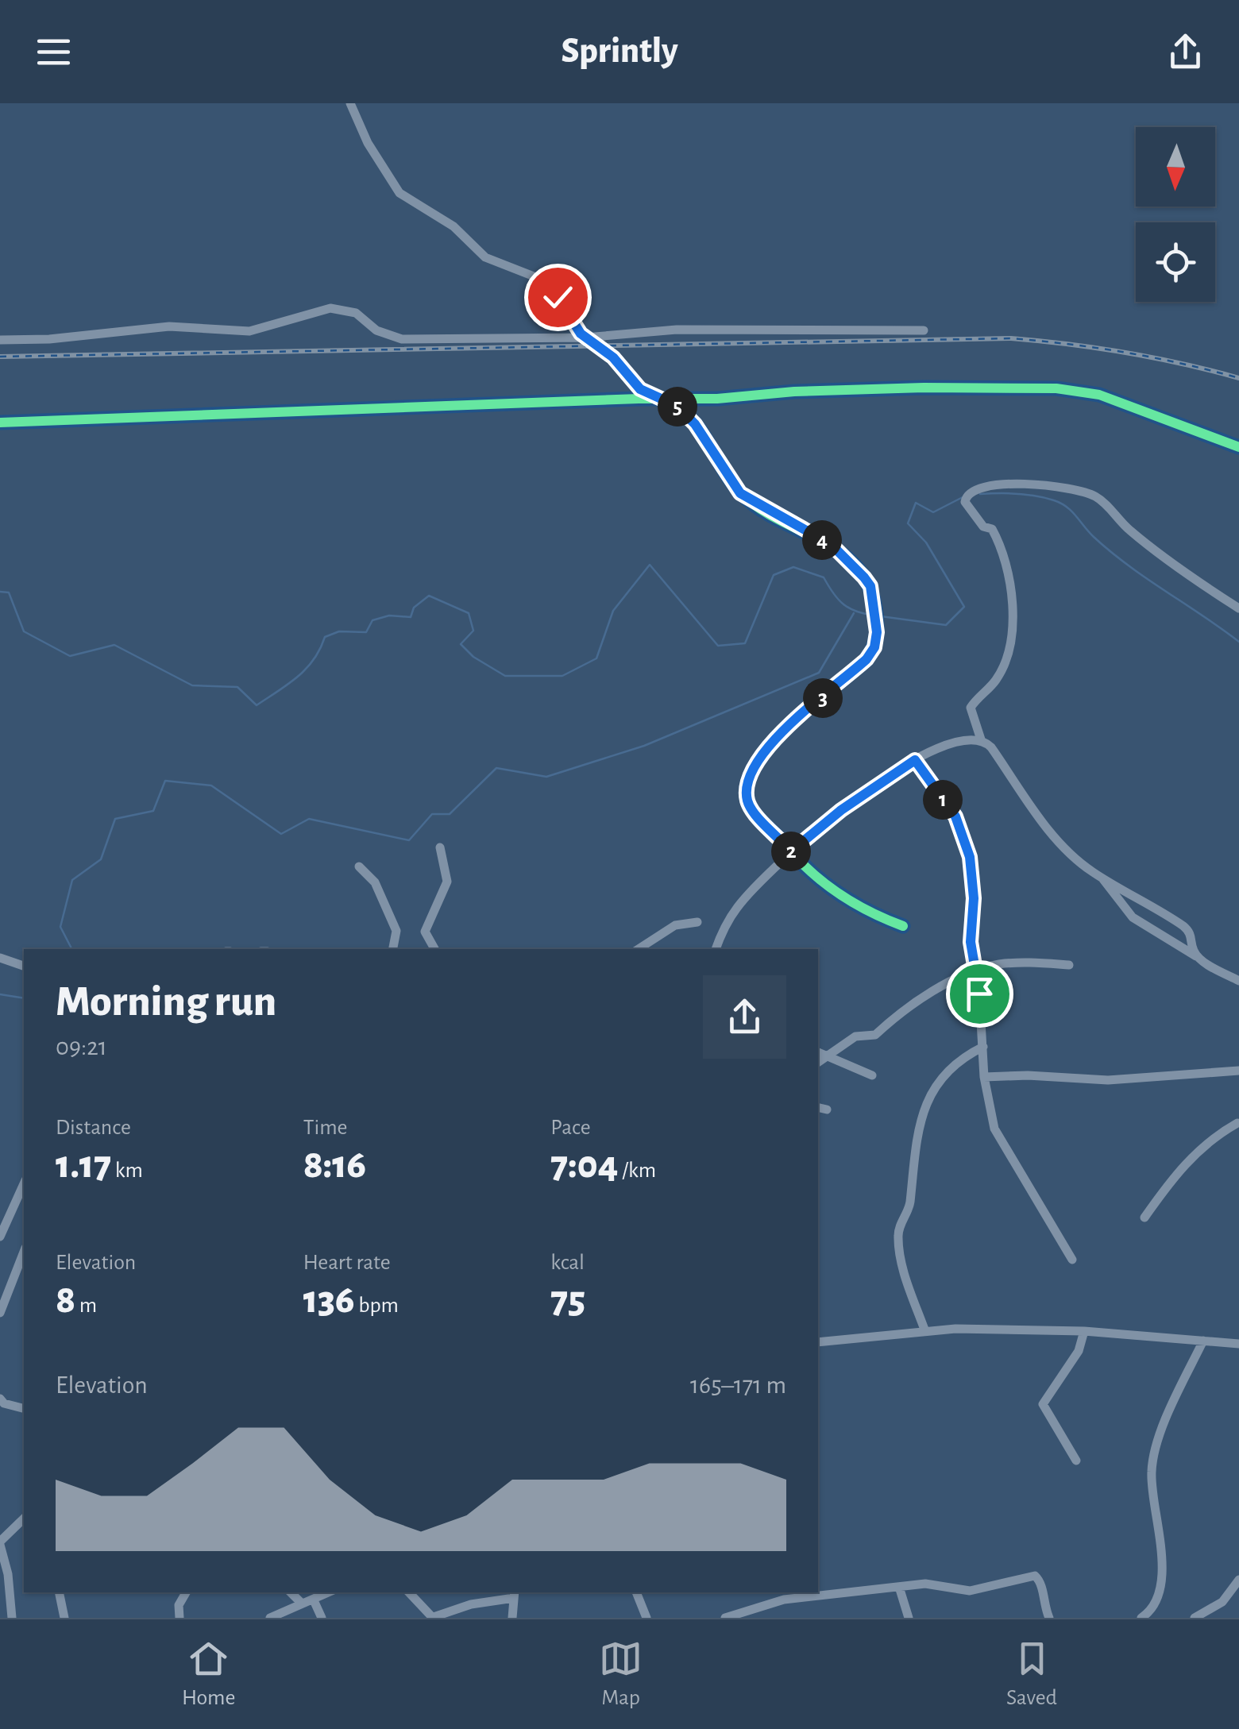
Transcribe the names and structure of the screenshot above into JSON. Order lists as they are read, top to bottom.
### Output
{
  "north": "bottom",
  "page": {
    "header": "Sprintly",
    "pins": [
      "5",
      "4",
      "3",
      "1",
      "2"
    ],
    "heading": ["Morning run", "09:21"],
    "stats": [
      ["Distance", "1.17 km"],
      ["Time", "8:16"],
      ["Pace", "7:04 /km"],
      ["Elevation", "8 m"],
      ["Heart rate", "136 bpm"],
      ["kcal", "75"]
    ],
    "chart": ["Elevation", "165–171 m"],
    "tabs": ["Home", "Map", "Saved"]
  }
}
